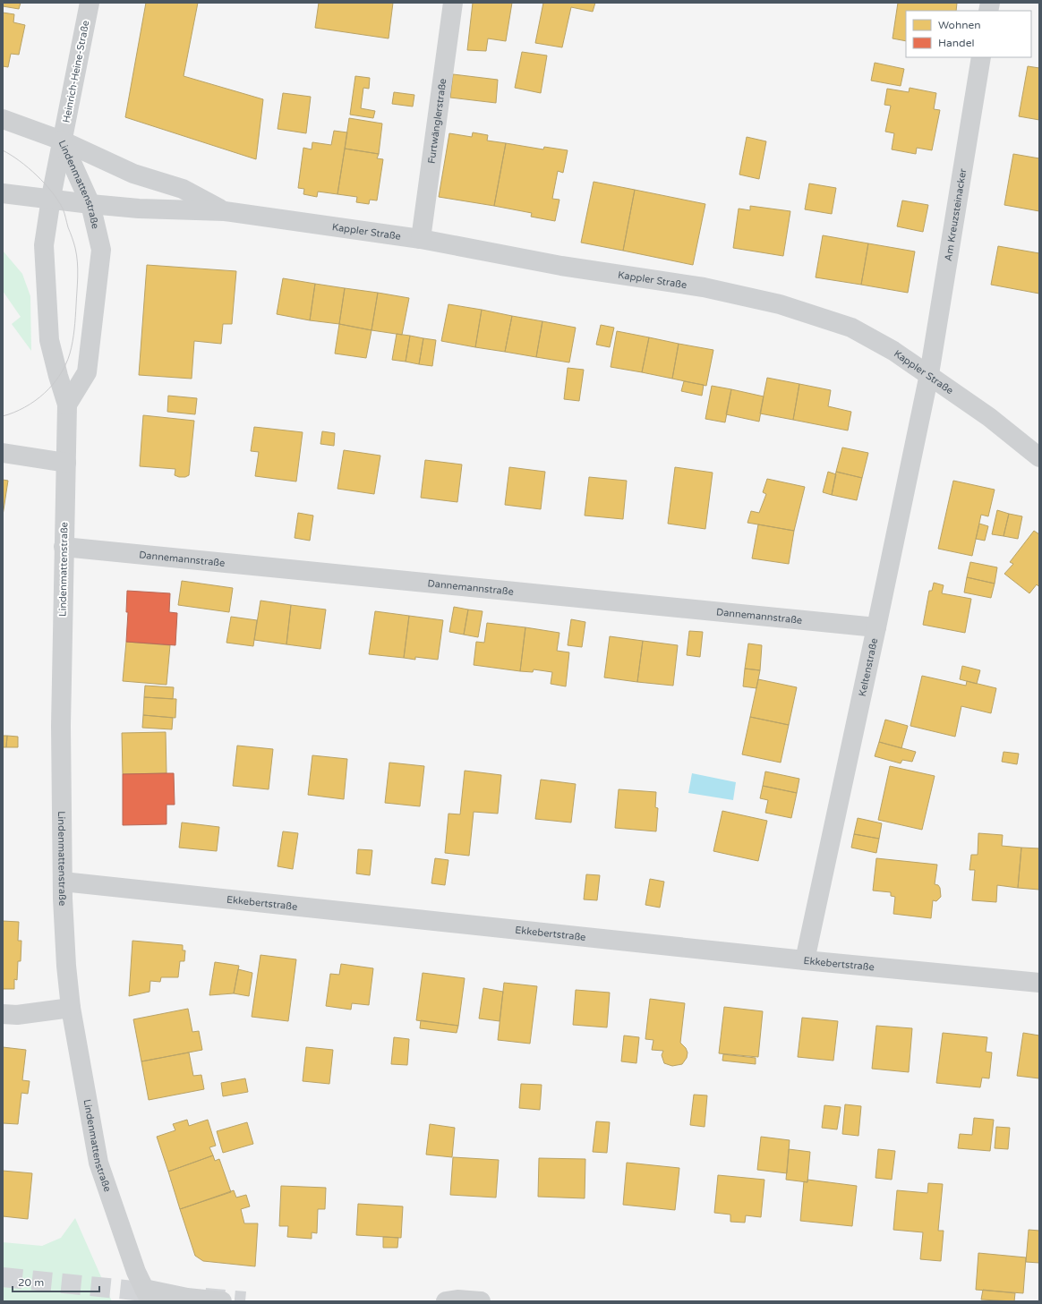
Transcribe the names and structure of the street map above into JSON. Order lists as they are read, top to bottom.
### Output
{
  "streets": {
    "street": [
      "Heinrich-Heine-Straße",
      "Furtwänglerstraße",
      "Lindenmattenstraße",
      "Am Kreuzsteinacker",
      "Kappler Straße",
      "Dannemannstraße",
      "Keltenstraße",
      "Ekkebertstraße"
    ]
  },
  "crossings": [
    ["Heinrich-Heine-Straße", "Lindenmattenstraße"],
    ["Heinrich-Heine-Straße", "Kappler Straße"],
    ["Furtwänglerstraße", "Kappler Straße"],
    ["Lindenmattenstraße", "Kappler Straße"],
    ["Lindenmattenstraße", "Dannemannstraße"],
    ["Lindenmattenstraße", "Ekkebertstraße"],
    ["Am Kreuzsteinacker", "Kappler Straße"],
    ["Am Kreuzsteinacker", "Keltenstraße"],
    ["Kappler Straße", "Keltenstraße"],
    ["Dannemannstraße", "Keltenstraße"],
    ["Keltenstraße", "Ekkebertstraße"]
  ],
  "legend": ["Wohnen", "Handel"],
  "scale_bar": "20 m"
}
